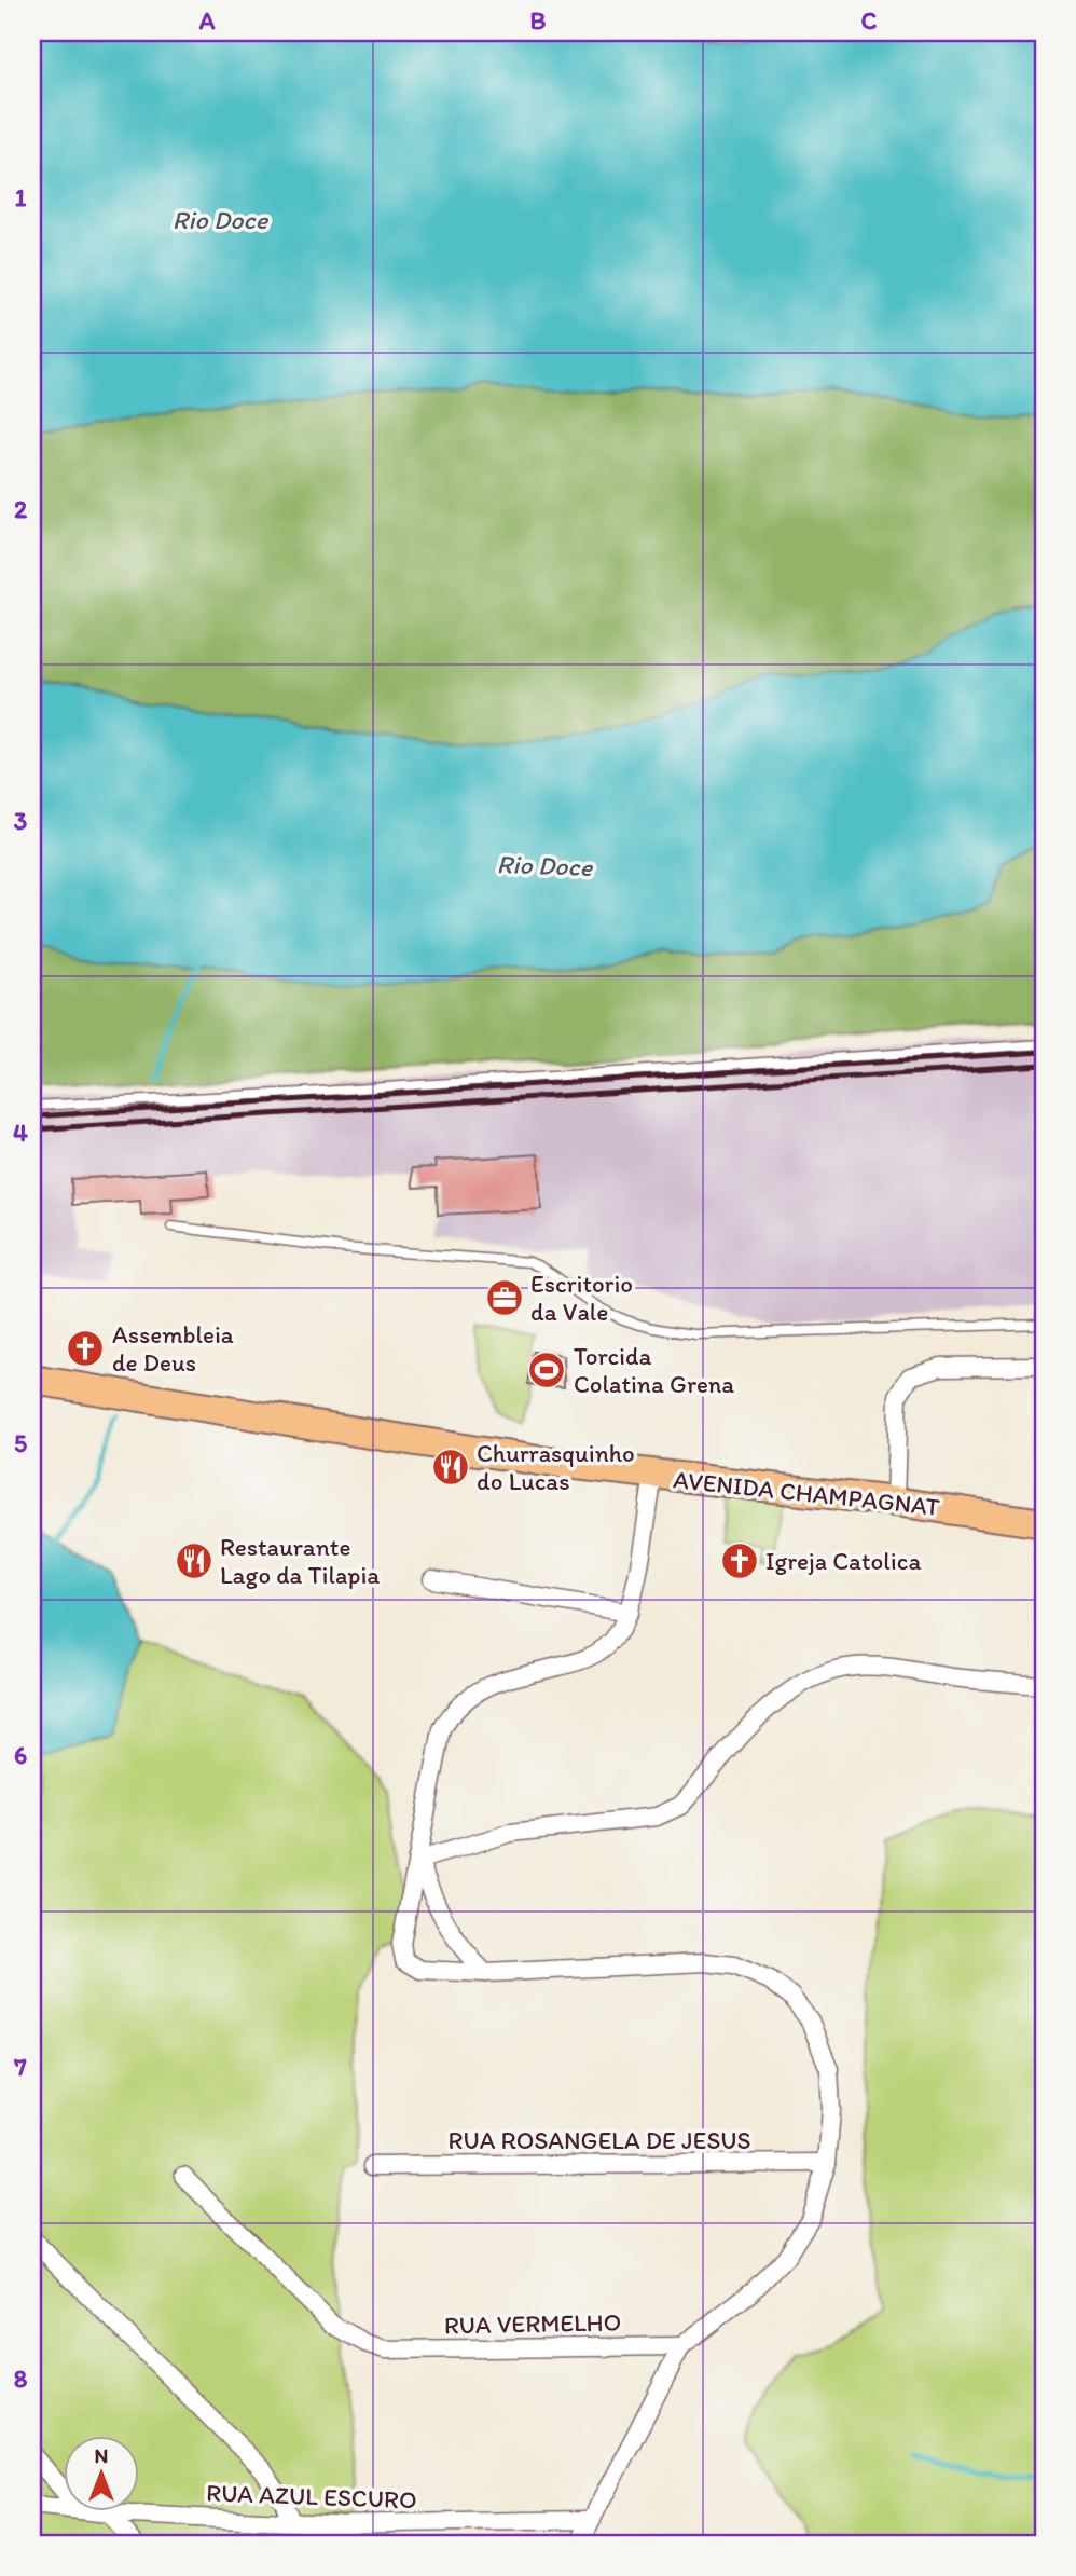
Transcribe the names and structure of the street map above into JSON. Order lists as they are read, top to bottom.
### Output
{
  "streets": {
    "main road": ["AVENIDA CHAMPAGNAT"],
    "street": ["RUA ROSANGELA DE JESUS", "RUA VERMELHO", "RUA AZUL ESCURO"]
  },
  "water": ["Rio Doce"],
  "places": {
    "office": ["Escritorio da Vale"],
    "church": ["Assembleia de Deus", "Igreja Catolica"],
    "sports": ["Torcida Colatina Grena"],
    "restaurant": ["Churrasquinho do Lucas", "Restaurante Lago da Tilapia"]
  },
  "north": "top",
  "grid": {
    "columns": ["A", "B", "C"],
    "rows": [
      "1",
      "2",
      "3",
      "4",
      "5",
      "6",
      "7",
      "8"
    ]
  }
}
